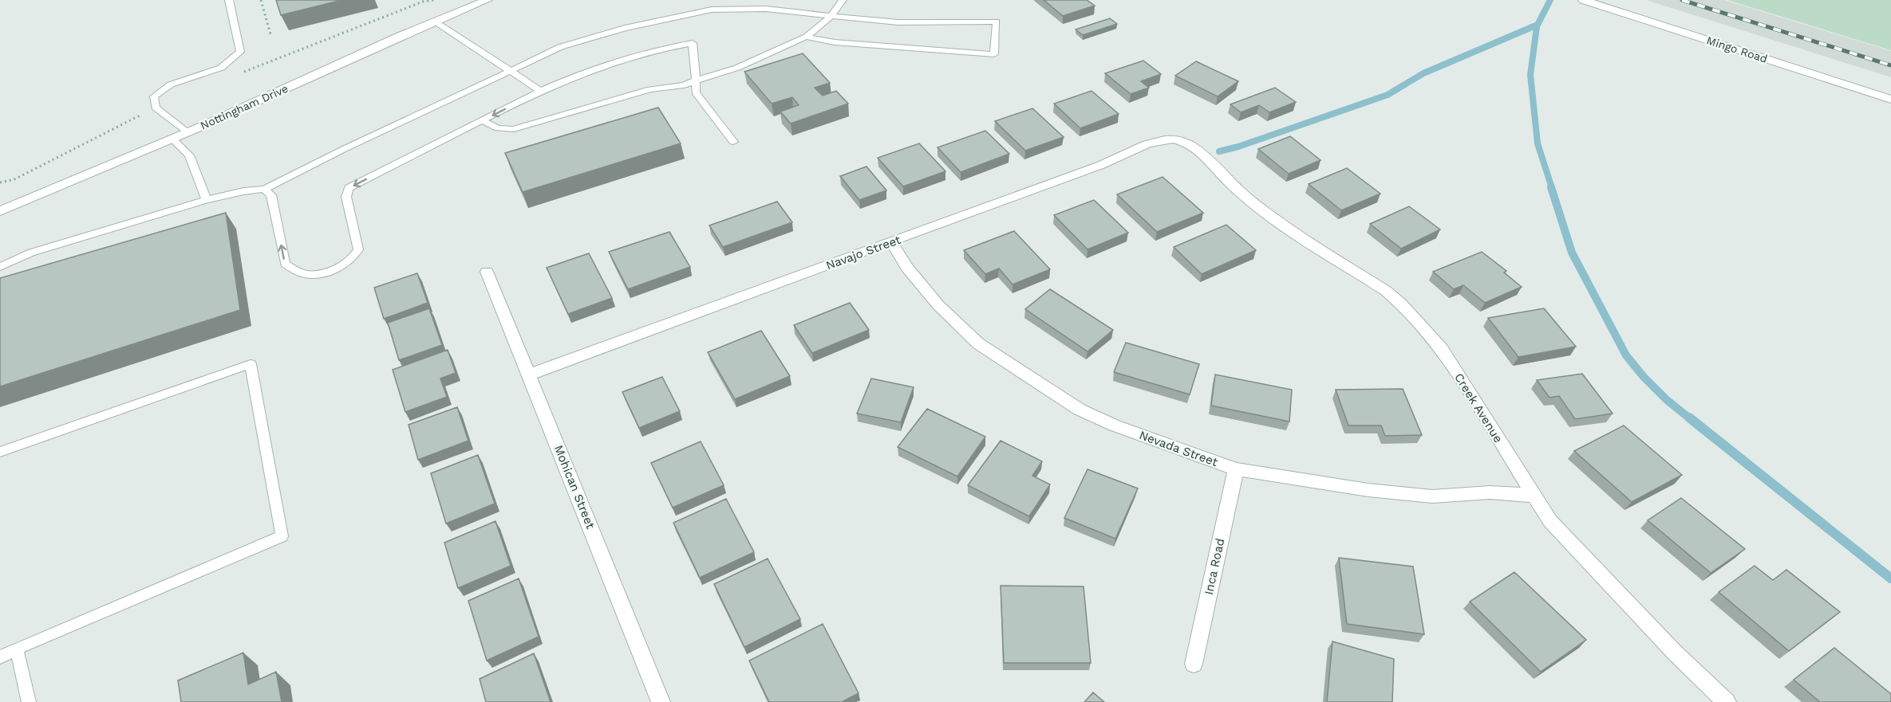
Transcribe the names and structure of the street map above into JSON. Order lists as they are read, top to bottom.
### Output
{
  "streets": {
    "street": [
      "Mingo Road",
      "Nottingham Drive",
      "Navajo Street",
      "Creek Avenue",
      "Nevada Street",
      "Mohican Street",
      "Inca Road"
    ]
  },
  "crossings": [
    ["Navajo Street", "Creek Avenue"],
    ["Navajo Street", "Nevada Street"],
    ["Navajo Street", "Mohican Street"],
    ["Creek Avenue", "Nevada Street"],
    ["Nevada Street", "Inca Road"]
  ]
}
